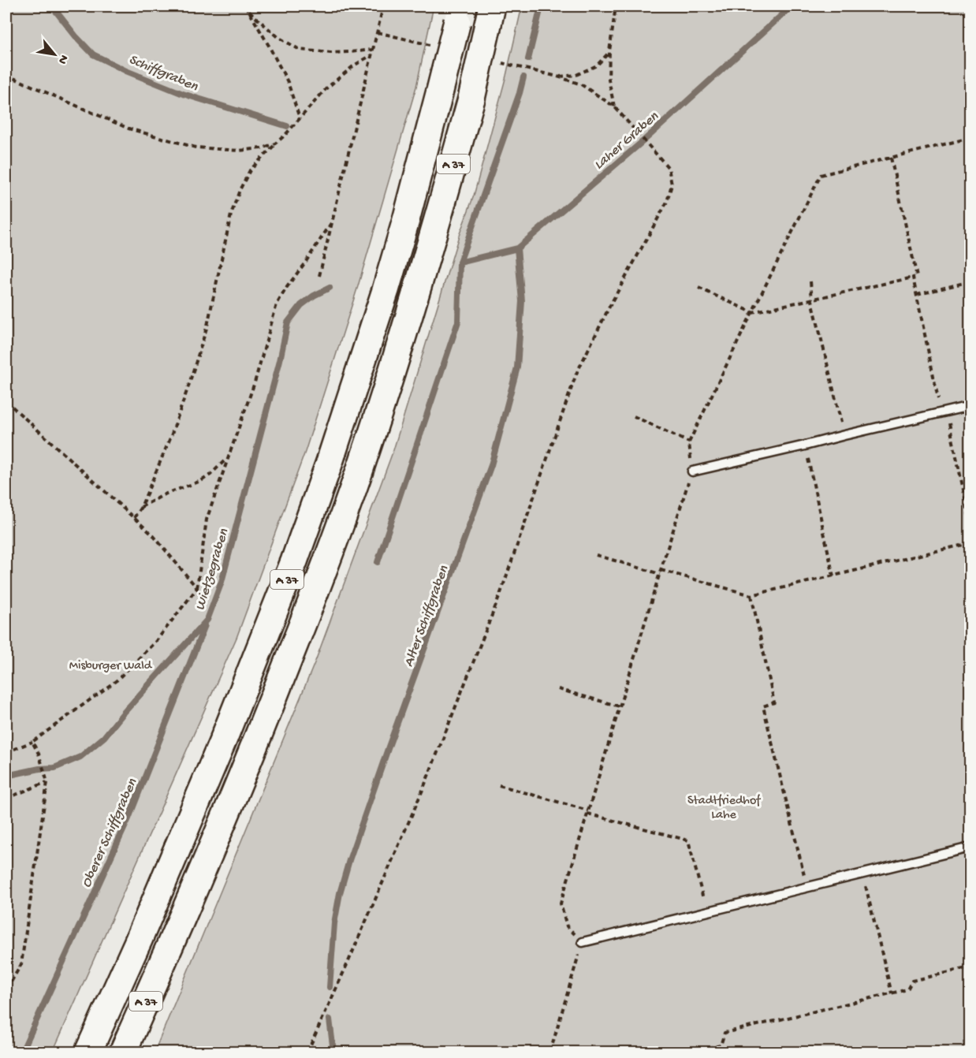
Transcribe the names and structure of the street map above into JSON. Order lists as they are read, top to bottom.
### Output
{
  "streets": {
    "highway": ["A 37"]
  },
  "water": [
    "Schiffgraben",
    "Laher Graben",
    "Wietzegraben",
    "Alter Schiffgraben",
    "Oberer Schiffgraben"
  ],
  "parks": ["Misburger Wald", "Stadtfriedhof Lahe"],
  "north": "bottom right"
}
